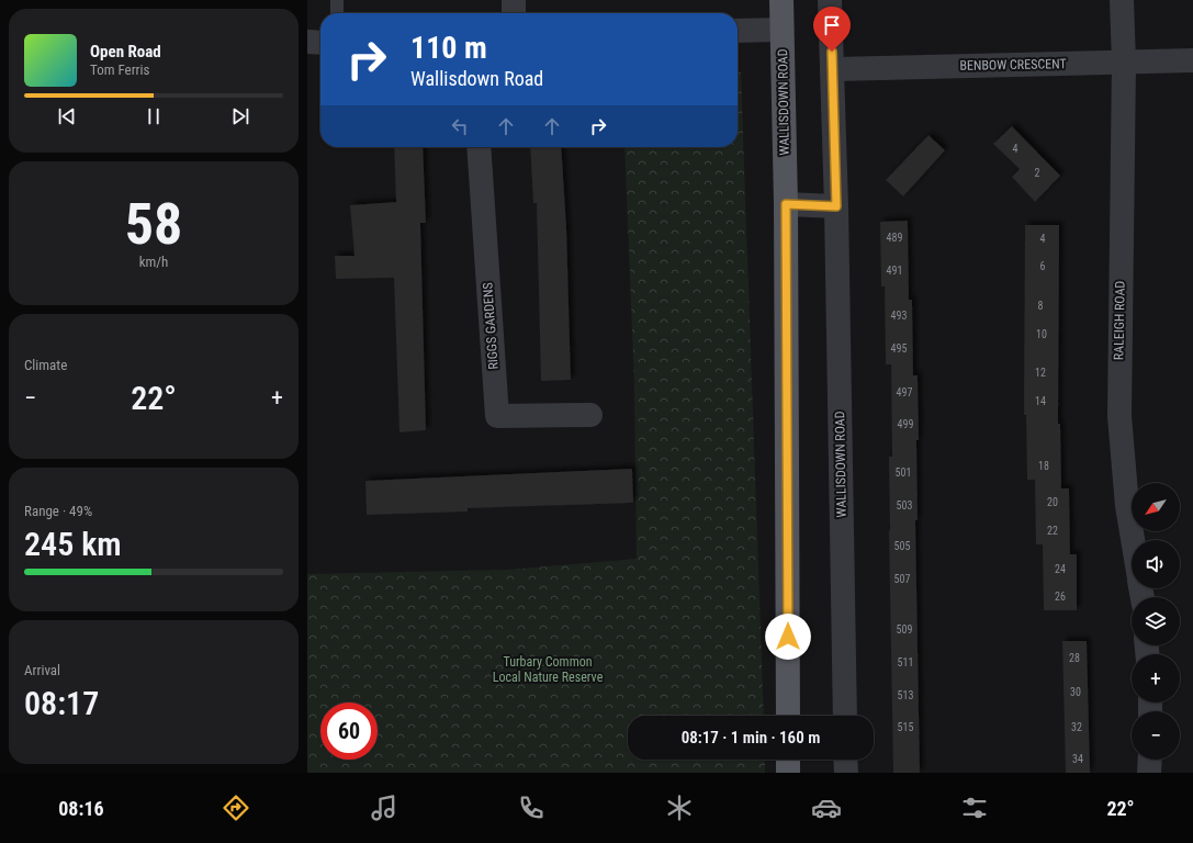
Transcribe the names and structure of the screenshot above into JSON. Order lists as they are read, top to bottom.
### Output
{
  "streets": {
    "main road": ["WALLISDOWN ROAD"],
    "street": ["BENBOW CRESCENT", "RALEIGH ROAD", "RIGGS GARDENS"]
  },
  "crossings": [
    ["BENBOW CRESCENT", "WALLISDOWN ROAD"],
    ["BENBOW CRESCENT", "RALEIGH ROAD"]
  ],
  "parks": ["Turbary Common Local Nature Reserve"],
  "house_numbers": [
    "4",
    "2",
    "489",
    "4",
    "6",
    "491",
    "8",
    "493",
    "10",
    "495",
    "12",
    "497",
    "14",
    "499",
    "18",
    "501",
    "20",
    "503",
    "22",
    "505",
    "24",
    "507",
    "26",
    "509",
    "28",
    "511",
    "30",
    "513",
    "515",
    "32",
    "34"
  ],
  "north": "bottom left",
  "page": {
    "turn": ["110 m", "Wallisdown Road"],
    "song": ["Open Road", "Tom Ferris"],
    "tile": [
      ["58", "km/h"],
      "Climate",
      ["Range · 49%", "245 km"],
      ["Arrival", "08:17"]
    ],
    "heat": ["−", "22°", "+"],
    "map_buttons": ["+", "−"],
    "limit": "60",
    "trip": "08:17 · 1 min · 160 m",
    "tabs": ["08:16", "22°"]
  }
}
